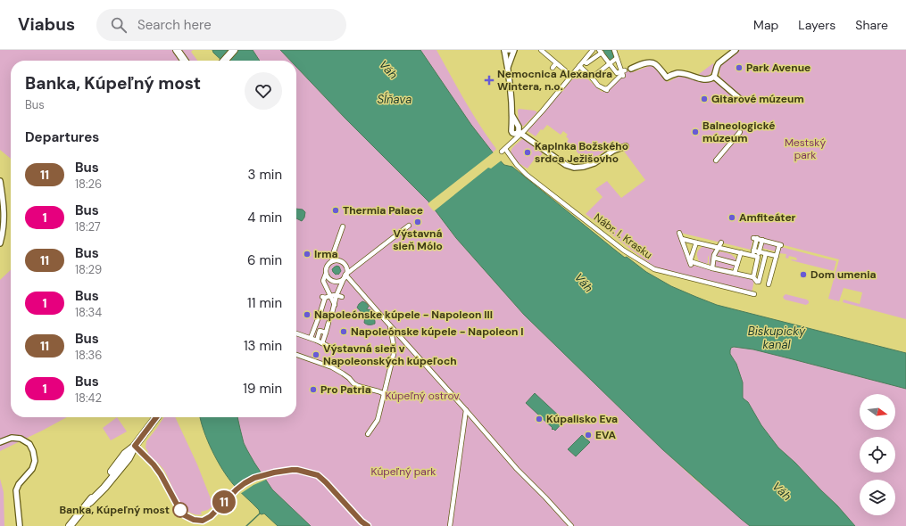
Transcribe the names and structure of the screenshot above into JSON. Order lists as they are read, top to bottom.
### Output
{
  "streets": {
    "street": ["Nábr. I. Krasku"]
  },
  "water": ["Váh", "Sĺňava", "Biskupický kanál"],
  "parks": ["Mestský park", "Kúpeľný ostrov", "Kúpeľný park"],
  "places": {
    "other": [
      "Park Avenue",
      "Gitarové múzeum",
      "Balneologické múzeum",
      "Kaplnka Božského srdca Ježišovho",
      "Thermia Palace",
      "Amfiteáter",
      "Výstavná sieň Mólo",
      "Irma",
      "Dom umenia",
      "Napoleónske kúpele - Napoleon III",
      "Napoleónske kúpele - Napoleon I",
      "Výstavná sieň v Napoleonských kúpeľoch",
      "Pro Patria",
      "Kúpalisko Eva",
      "EVA",
      "Banka, Kúpeľný most"
    ],
    "health": ["Nemocnica Alexandra Wintera, n.o."]
  },
  "lines": ["bus line 11"],
  "north": "right",
  "page": {
    "header": "Viabus",
    "search": "Search here",
    "nav": ["Map", "Layers", "Share"],
    "on_map": "11",
    "heading": [
      ["Banka, Kúpeľný most", "Bus"],
      "Departures"
    ],
    "list": [
      {
        "mark": "11",
        "name": "Bus",
        "note": "18:26",
        "value": "3 min"
      },
      {
        "mark": "1",
        "name": "Bus",
        "note": "18:27",
        "value": "4 min"
      },
      {
        "mark": "11",
        "name": "Bus",
        "note": "18:29",
        "value": "6 min"
      },
      {
        "mark": "1",
        "name": "Bus",
        "note": "18:34",
        "value": "11 min"
      },
      {
        "mark": "11",
        "name": "Bus",
        "note": "18:36",
        "value": "13 min"
      },
      {
        "mark": "1",
        "name": "Bus",
        "note": "18:42",
        "value": "19 min"
      }
    ]
  }
}
